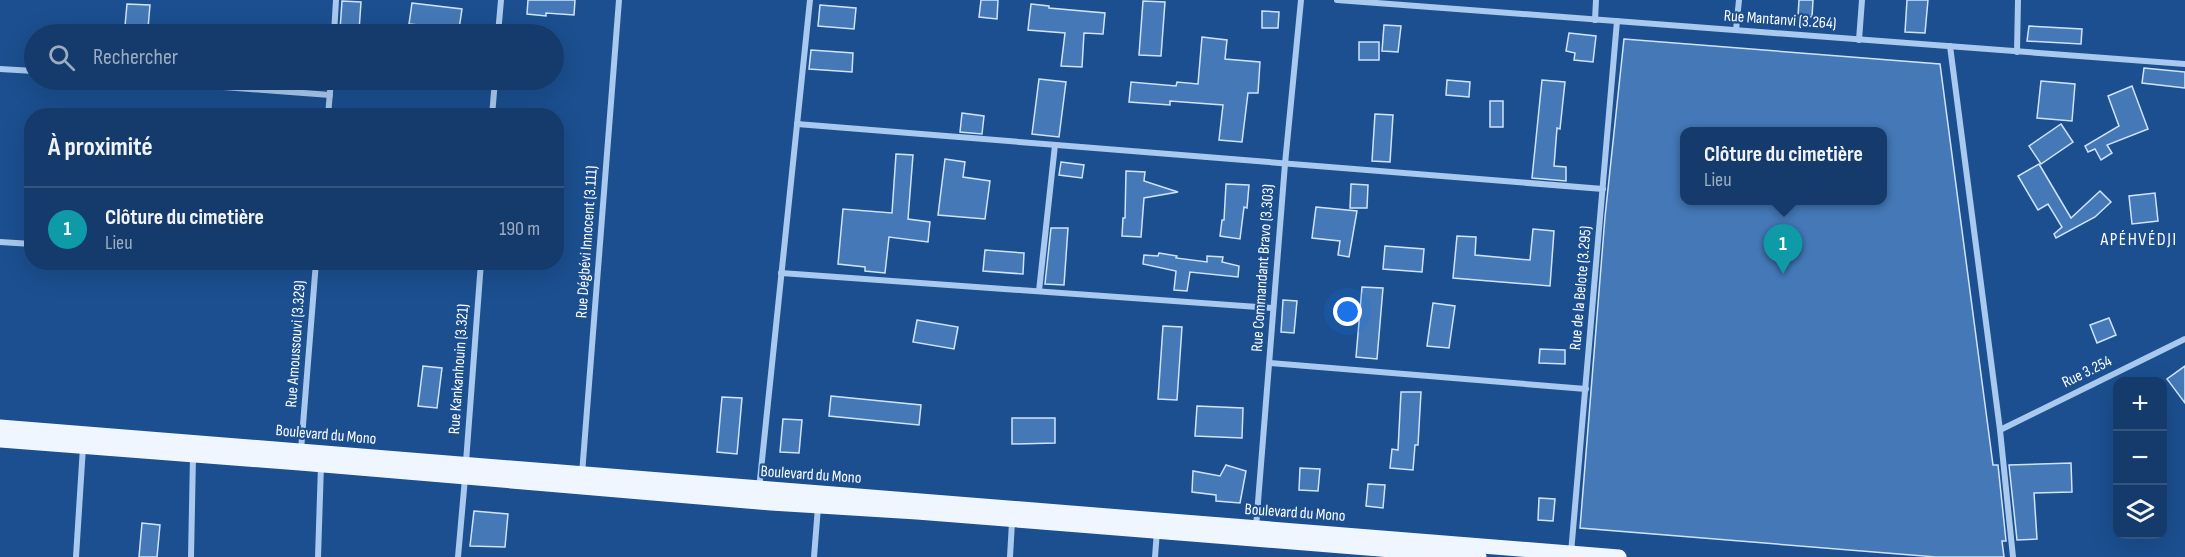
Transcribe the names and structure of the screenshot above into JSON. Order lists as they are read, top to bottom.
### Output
{
  "streets": {
    "main road": ["Boulevard du Mono"],
    "street": [
      "Rue Mantanvi (3.264)",
      "Rue Dégbévi Innocent (3.111)",
      "Rue Commandant Bravo (3.303)",
      "Rue de la Belote (3.295)",
      "Rue Amoussouvi (3.329)",
      "Rue Kankanhouin (3.321)",
      "Rue 3.254"
    ]
  },
  "crossings": [
    ["Rue Mantanvi (3.264)", "Rue de la Belote (3.295)"],
    ["Rue Dégbévi Innocent (3.111)", "Boulevard du Mono"],
    ["Rue Commandant Bravo (3.303)", "Boulevard du Mono"],
    ["Rue de la Belote (3.295)", "Boulevard du Mono"],
    ["Rue Amoussouvi (3.329)", "Boulevard du Mono"],
    ["Rue Kankanhouin (3.321)", "Boulevard du Mono"]
  ],
  "districts": ["APÉHVÉDJI"],
  "page": {
    "search": "Rechercher",
    "heading": "À proximité",
    "popup": ["Clôture du cimetière", "Lieu"],
    "list": [
      {
        "mark": "1",
        "name": "Clôture du cimetière",
        "note": "Lieu",
        "value": "190 m"
      }
    ],
    "pins": "1",
    "map_buttons": ["+", "−"]
  }
}
